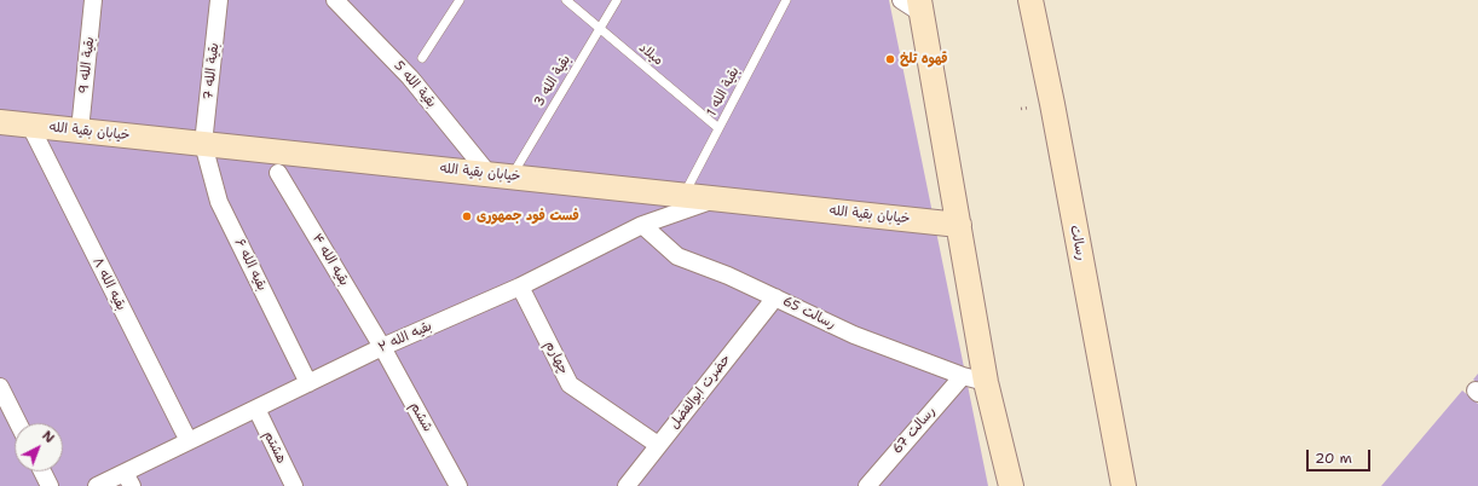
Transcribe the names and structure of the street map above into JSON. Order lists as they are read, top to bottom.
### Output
{
  "streets": {
    "main road": ["خیابان بقیة الله", "رسالت"],
    "street": [
      "بقیة الله 9",
      "بقیة الله 7",
      "بقیة الله 5",
      "بقیه الله ۴",
      "بقیه الله ۶",
      "بقیه الله ۸",
      "رسالت 65",
      "بقیه الله ۲",
      "چهارم",
      "حضرت ابوالفضل",
      "ششم",
      "رسالت 67",
      "هشتم"
    ],
    "lane": ["میلاد", "بقیة الله 3", "بقیة الله 1"]
  },
  "crossings": [
    ["میلاد", "بقیة الله 3"],
    ["میلاد", "بقیة الله 1"],
    ["بقیة الله 9", "خیابان بقیة الله"],
    ["بقیة الله 7", "خیابان بقیة الله"],
    ["بقیة الله 7", "بقیه الله ۶"],
    ["بقیة الله 3", "بقیة الله 5"],
    ["بقیة الله 3", "خیابان بقیة الله"],
    ["بقیة الله 5", "خیابان بقیة الله"],
    ["بقیة الله 1", "خیابان بقیة الله"],
    ["خیابان بقیة الله", "بقیه الله ۶"],
    ["خیابان بقیة الله", "بقیه الله ۸"],
    ["خیابان بقیة الله", "بقیه الله ۲"],
    ["بقیه الله ۴", "بقیه الله ۲"],
    ["بقیه الله ۴", "ششم"],
    ["بقیه الله ۶", "بقیه الله ۲"],
    ["بقیه الله ۸", "بقیه الله ۲"],
    ["رسالت 65", "بقیه الله ۲"],
    ["رسالت 65", "حضرت ابوالفضل"],
    ["رسالت 65", "رسالت 67"],
    ["بقیه الله ۲", "چهارم"],
    ["بقیه الله ۲", "ششم"],
    ["بقیه الله ۲", "هشتم"],
    ["چهارم", "حضرت ابوالفضل"]
  ],
  "places": ["قهوه تلخ", "فست فود جمهوری"],
  "scale_bar": "20 m",
  "north": "top right"
}
